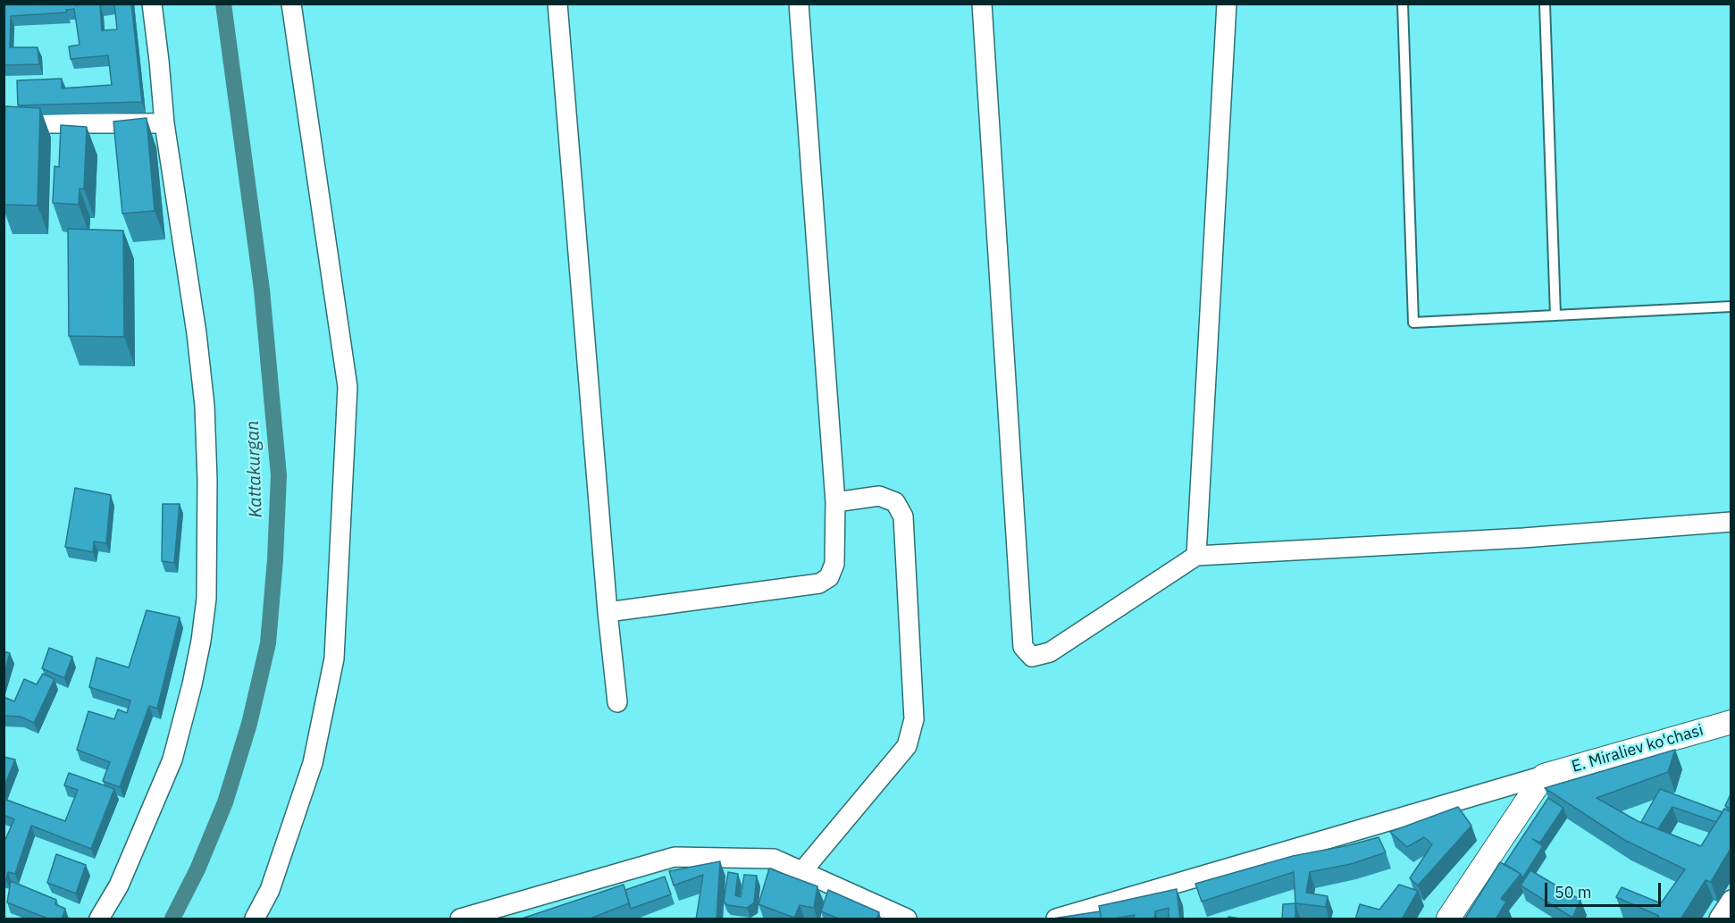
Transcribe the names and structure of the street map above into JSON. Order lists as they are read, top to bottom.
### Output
{
  "streets": {
    "street": ["E. Miraliev ko'chasi"]
  },
  "water": ["Kattakurgan"],
  "scale_bar": "50 m"
}
